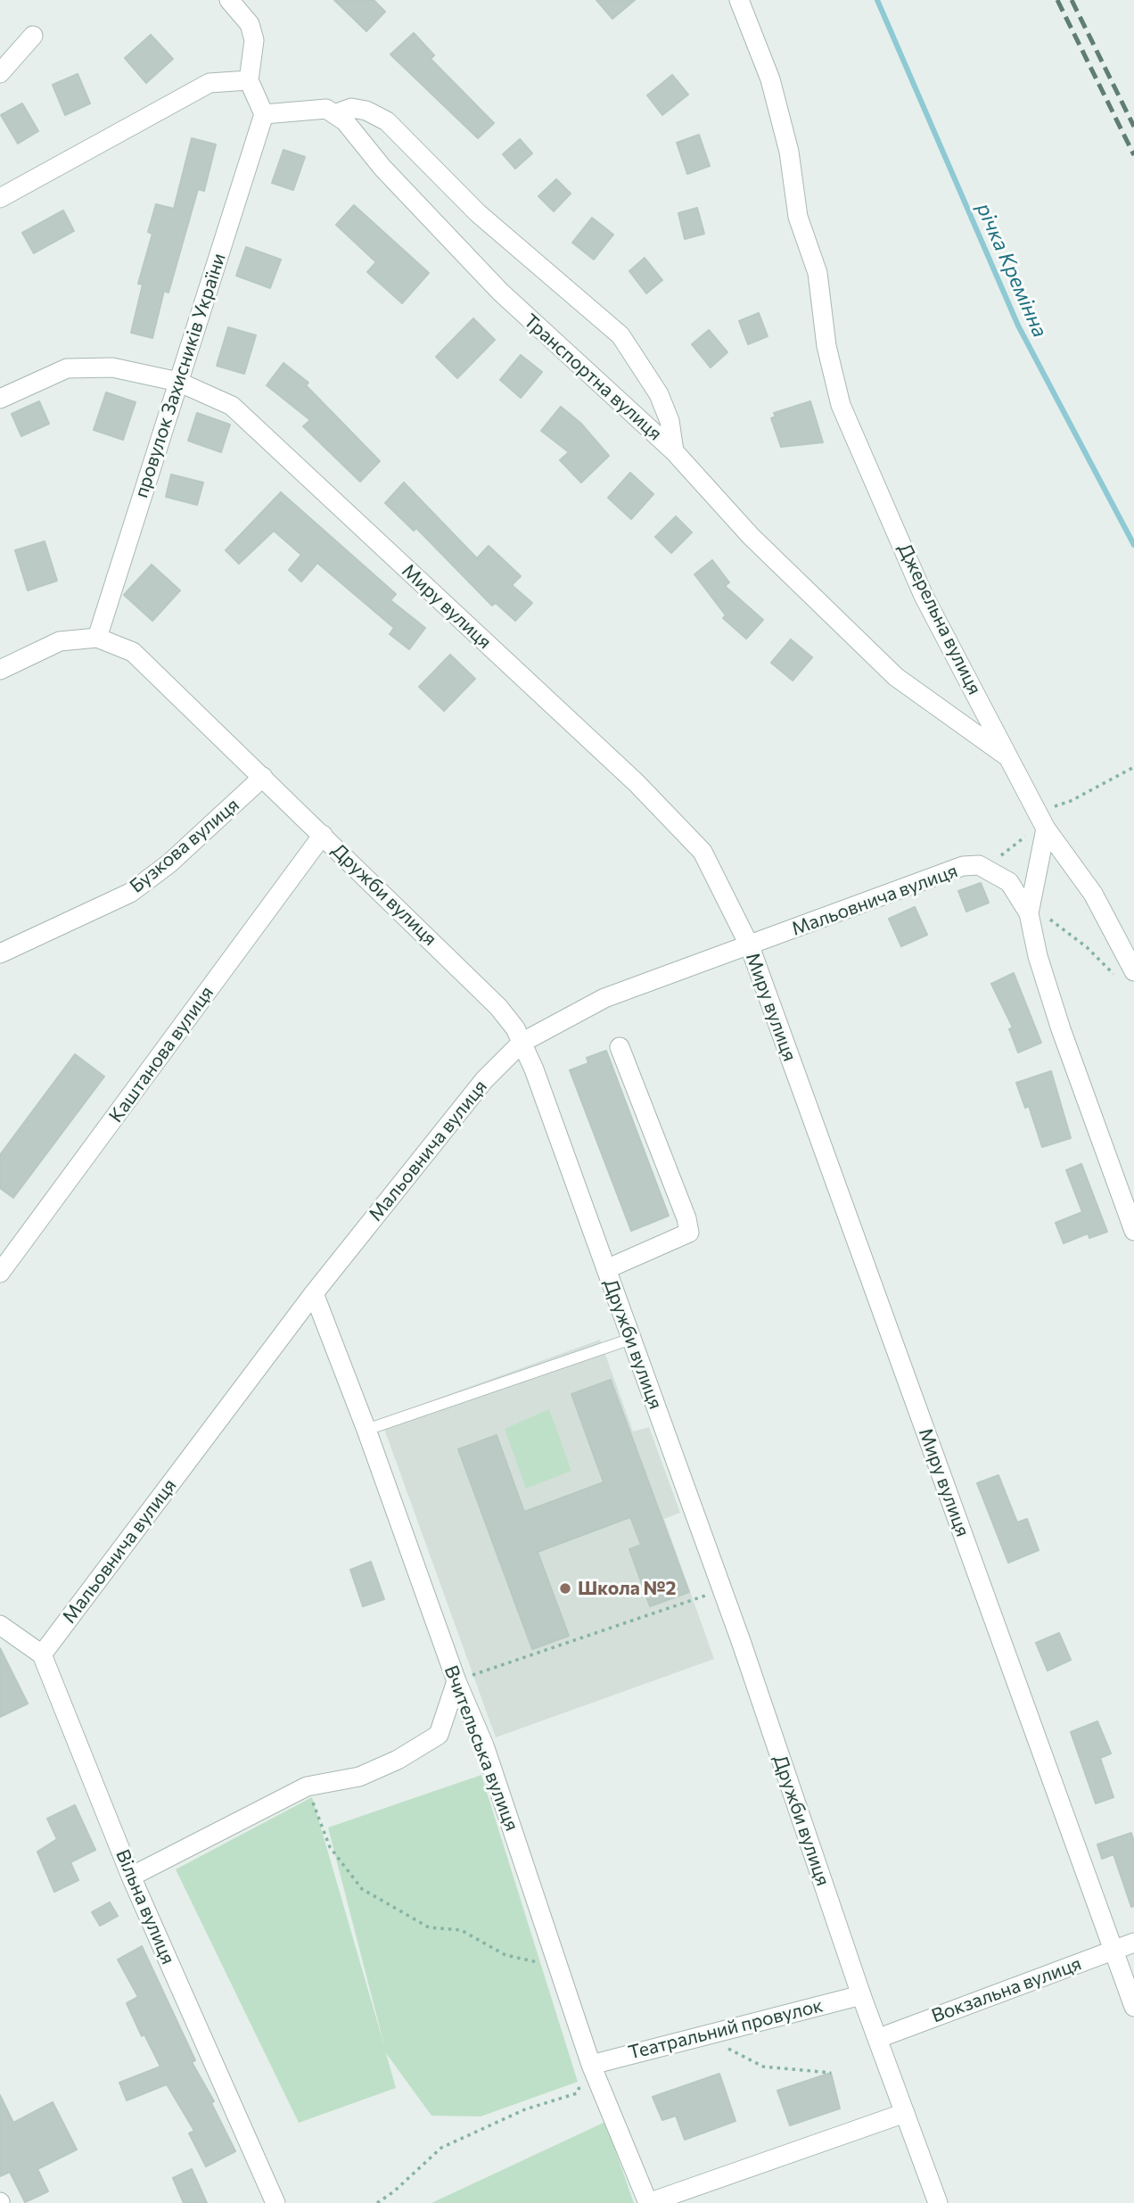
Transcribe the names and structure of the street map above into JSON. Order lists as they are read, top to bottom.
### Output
{
  "streets": {
    "street": [
      "провулок Захисників України",
      "Транспортна вулиця",
      "Миру вулиця",
      "Джерельна вулиця",
      "Бузкова вулиця",
      "Дружби вулиця",
      "Мальовнича вулиця",
      "Каштанова вулиця",
      "Вчительська вулиця",
      "Вільна вулиця",
      "Вокзальна вулиця",
      "Театральний провулок"
    ]
  },
  "crossings": [
    ["провулок Захисників України", "Миру вулиця"],
    ["провулок Захисників України", "Дружби вулиця"],
    ["Транспортна вулиця", "Джерельна вулиця"],
    ["Миру вулиця", "Мальовнича вулиця"],
    ["Миру вулиця", "Вокзальна вулиця"],
    ["Бузкова вулиця", "Дружби вулиця"],
    ["Дружби вулиця", "Мальовнича вулиця"],
    ["Дружби вулиця", "Каштанова вулиця"],
    ["Дружби вулиця", "Вокзальна вулиця"],
    ["Дружби вулиця", "Театральний провулок"],
    ["Мальовнича вулиця", "Вчительська вулиця"],
    ["Мальовнича вулиця", "Вільна вулиця"],
    ["Вчительська вулиця", "Театральний провулок"]
  ],
  "water": ["річка Кремінна"],
  "places": ["Школа №2"]
}
